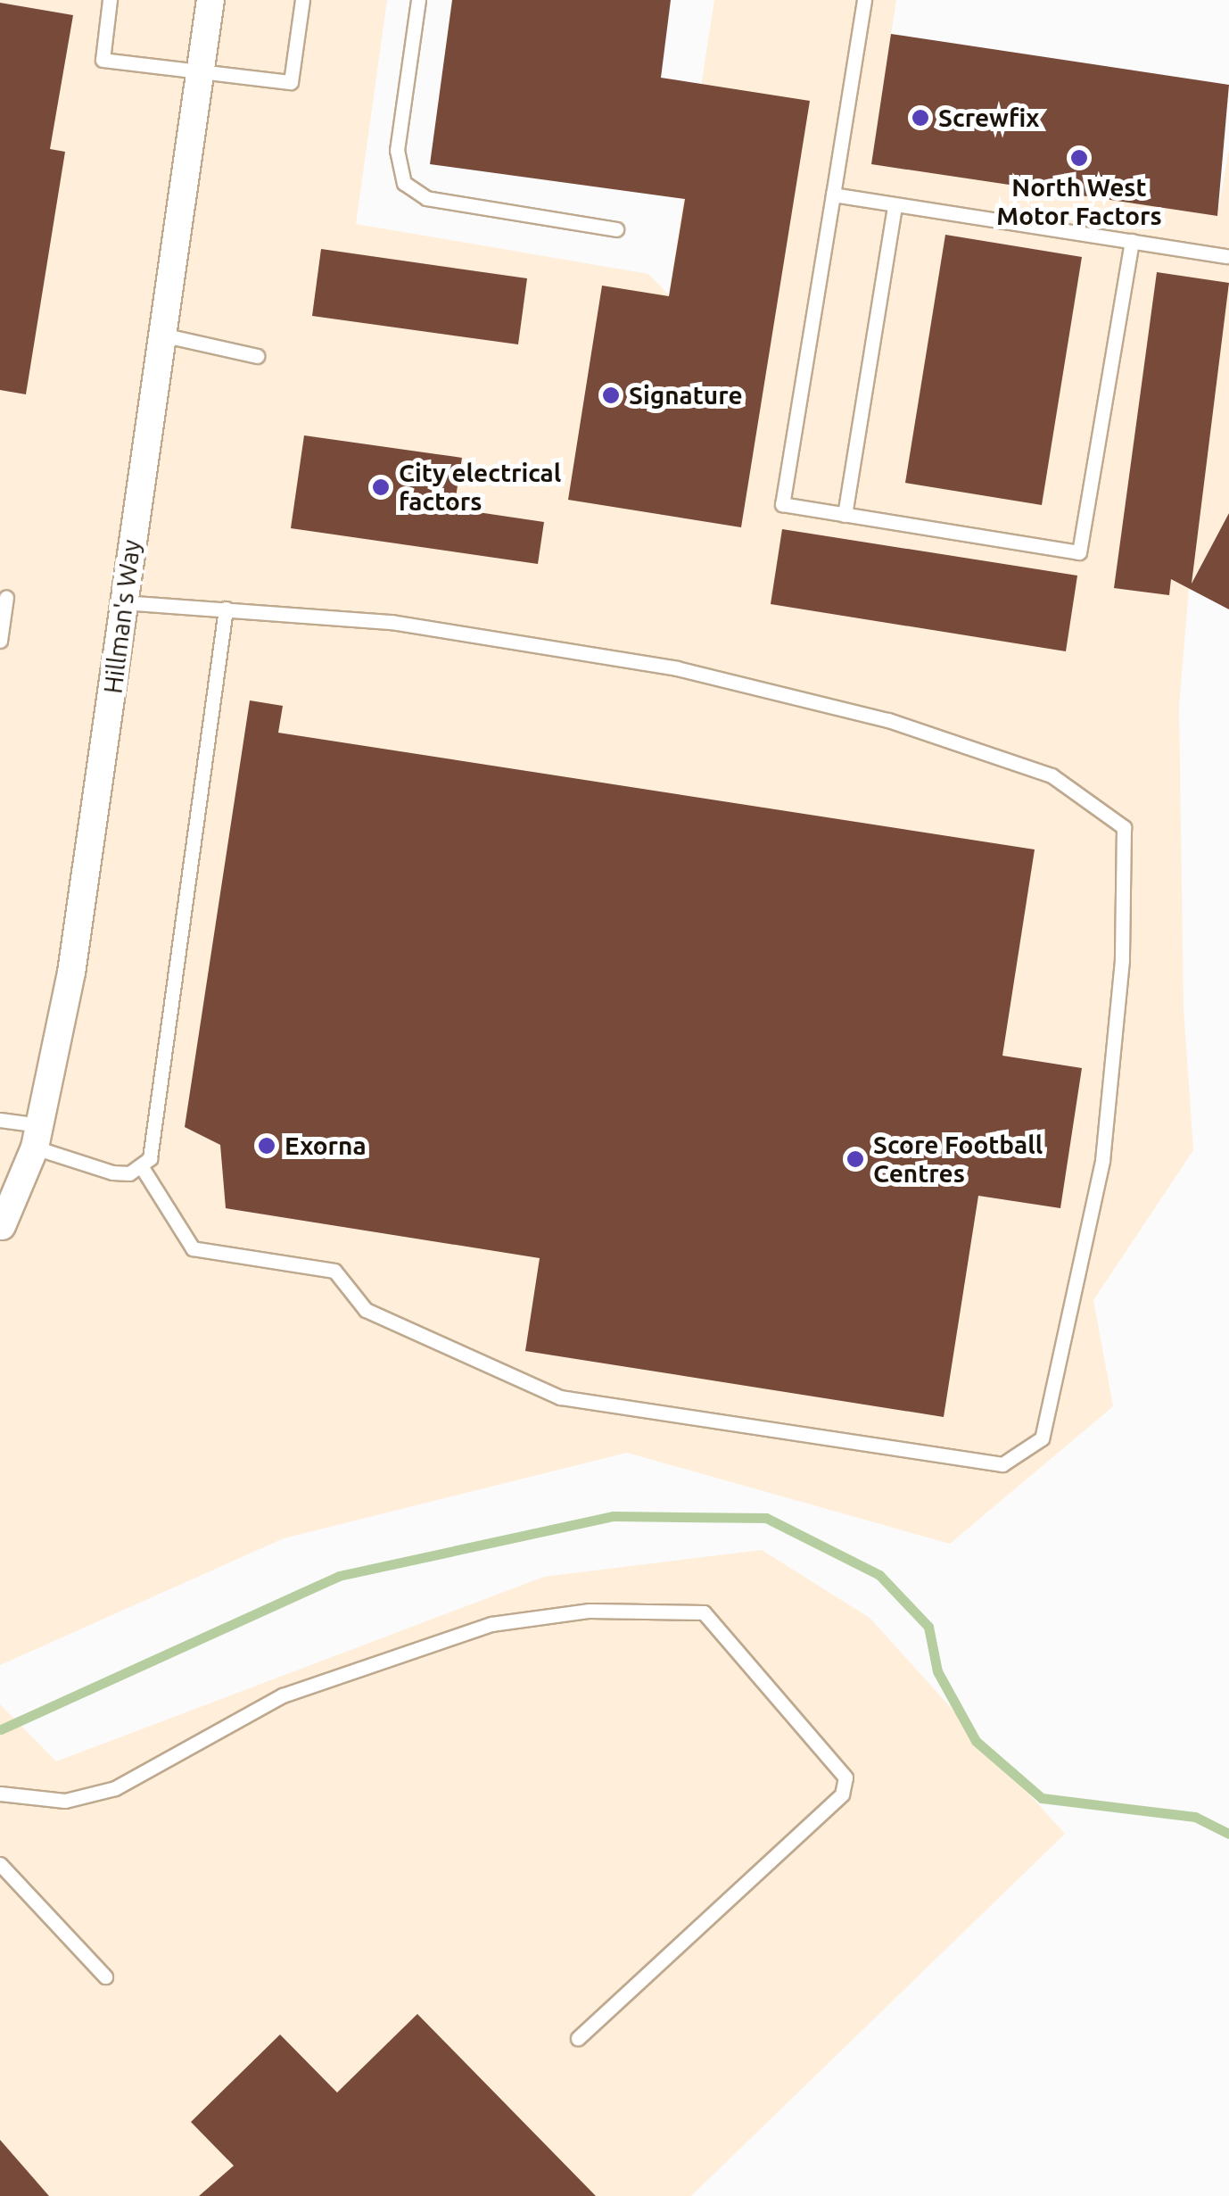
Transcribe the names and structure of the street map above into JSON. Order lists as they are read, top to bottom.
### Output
{
  "streets": {
    "street": ["Hillman's Way"]
  },
  "places": [
    "Screwfix",
    "North West Motor Factors",
    "Signature",
    "City electrical factors",
    "Exorna",
    "Score Football Centres"
  ]
}
